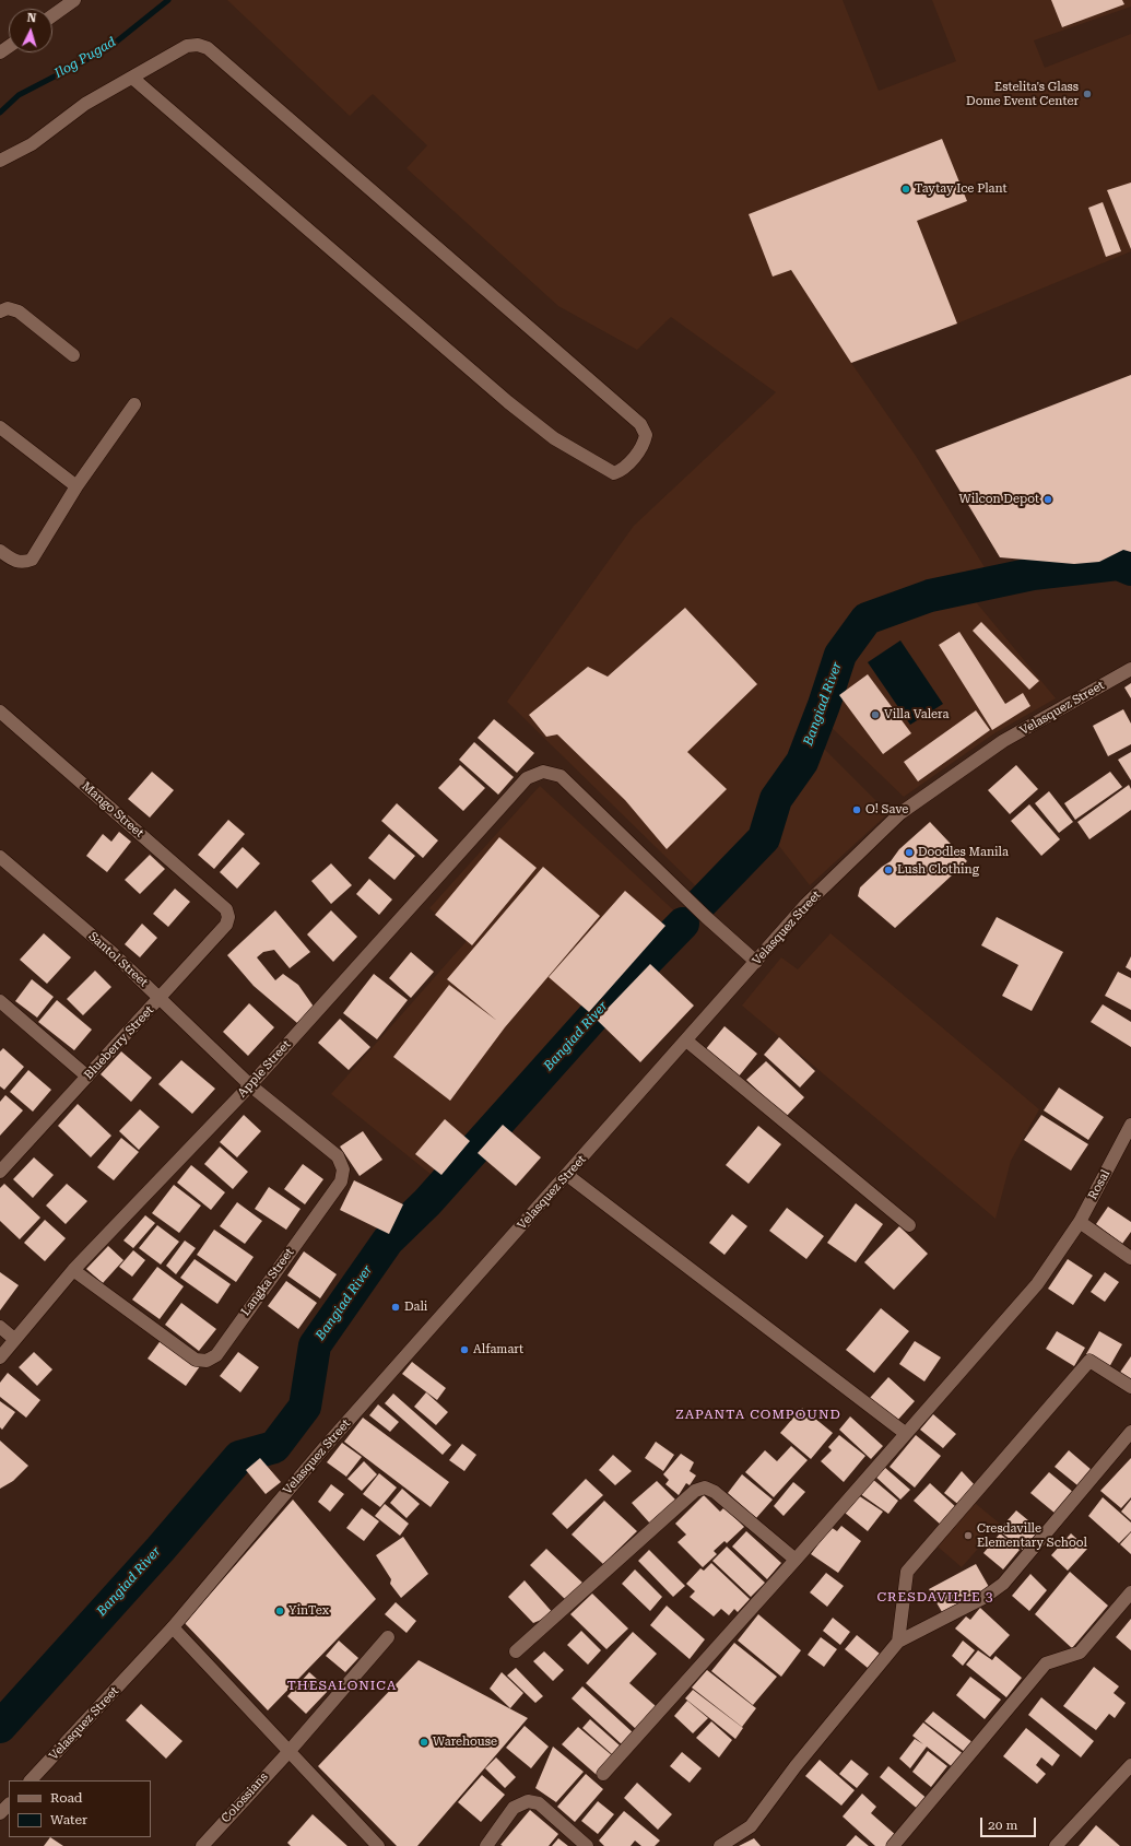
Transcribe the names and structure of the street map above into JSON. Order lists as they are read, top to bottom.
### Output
{
  "streets": {
    "street": [
      "Velasquez Street",
      "Mango Street",
      "Santol Street",
      "Blueberry Street",
      "Apple Street",
      "Rosal",
      "Langka Street",
      "Colossians"
    ]
  },
  "crossings": [
    ["Velasquez Street", "Apple Street"],
    ["Mango Street", "Blueberry Street"],
    ["Santol Street", "Blueberry Street"],
    ["Santol Street", "Apple Street"],
    ["Santol Street", "Langka Street"],
    ["Apple Street", "Langka Street"]
  ],
  "districts": ["ZAPANTA COMPOUND", "CRESDAVILLE 3", "THESALONICA"],
  "water": ["Ilog Pugad", "Bangiad River"],
  "places": [
    "Estelita's Glass Dome Event Center",
    "Taytay Ice Plant",
    "Wilcon Depot",
    "Villa Valera",
    "O! Save",
    "Doodles Manila",
    "Lush Clothing",
    "Dali",
    "Alfamart",
    "Cresdaville Elementary School",
    "YinTex",
    "Warehouse"
  ],
  "legend": ["Road", "Water"],
  "scale_bar": "20 m",
  "north": "top"
}
